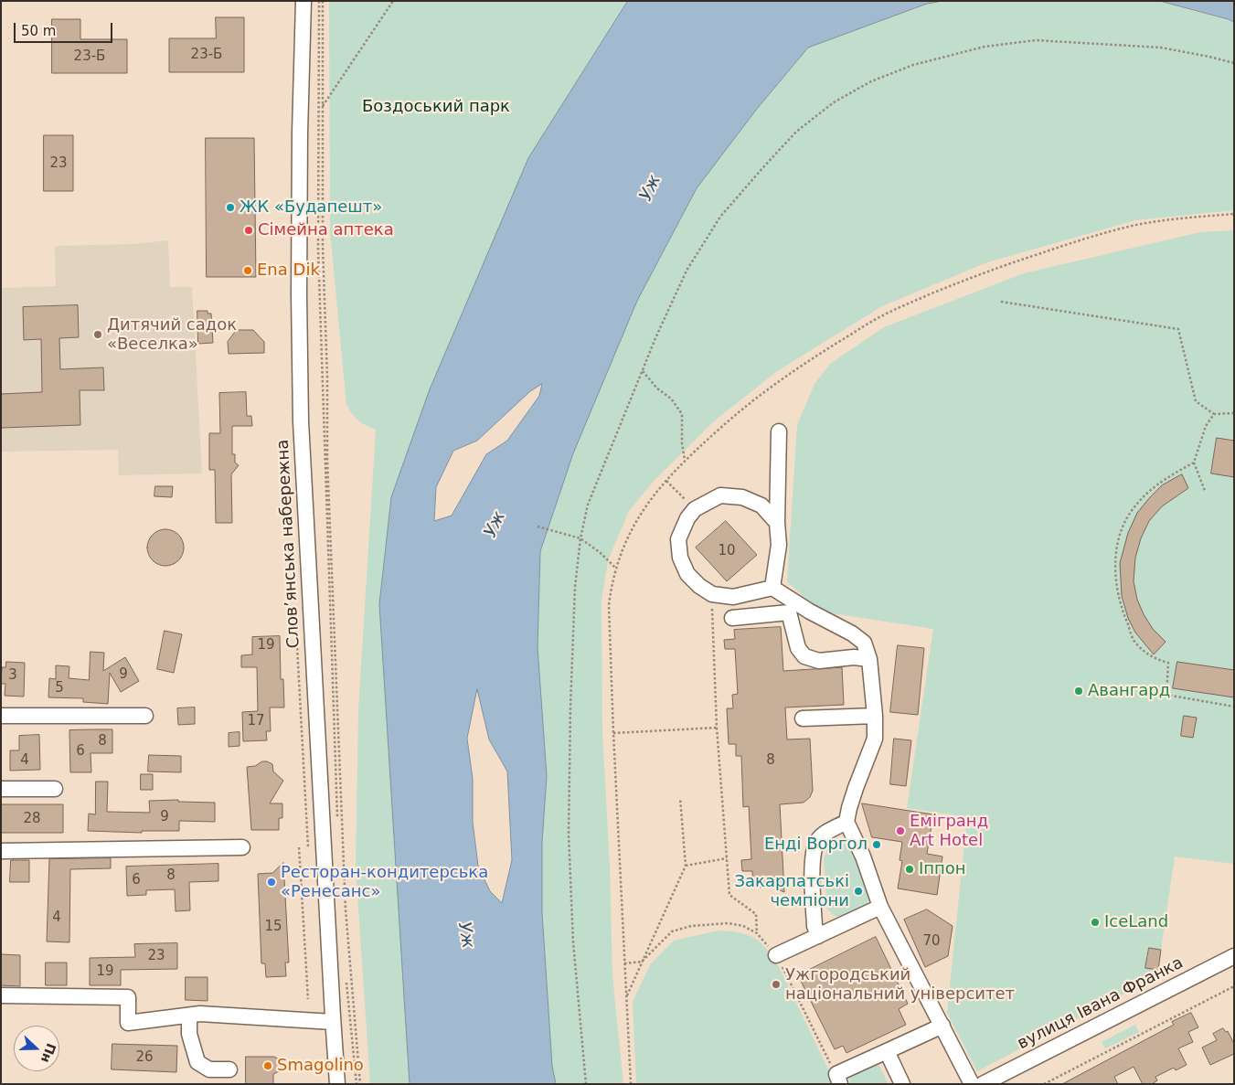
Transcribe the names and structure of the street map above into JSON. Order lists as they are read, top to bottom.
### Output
{
  "streets": {
    "street": ["Словʼянська набережна", "вулиця Івана Франка"]
  },
  "water": ["Уж"],
  "parks": ["Боздоський парк"],
  "places": [
    "ЖК «Будапешт»",
    "Сімейна аптека",
    "Ena Dik",
    "Дитячий садок «Веселка»",
    "Авангард",
    "Емігранд Art Hotel",
    "Енді Воргол",
    "Іппон",
    "Ресторан-кондитерська «Ренесанс»",
    "Закарпатські чемпіони",
    "IceLand",
    "Ужгородський національний університет",
    "Smagolino"
  ],
  "house_numbers": [
    "23-Б",
    "23-Б",
    "23",
    "10",
    "19",
    "9",
    "3",
    "5",
    "17",
    "8",
    "6",
    "4",
    "8",
    "9",
    "28",
    "8",
    "6",
    "4",
    "15",
    "70",
    "23",
    "19",
    "26"
  ],
  "scale_bar": "50 m",
  "north": "right"
}
